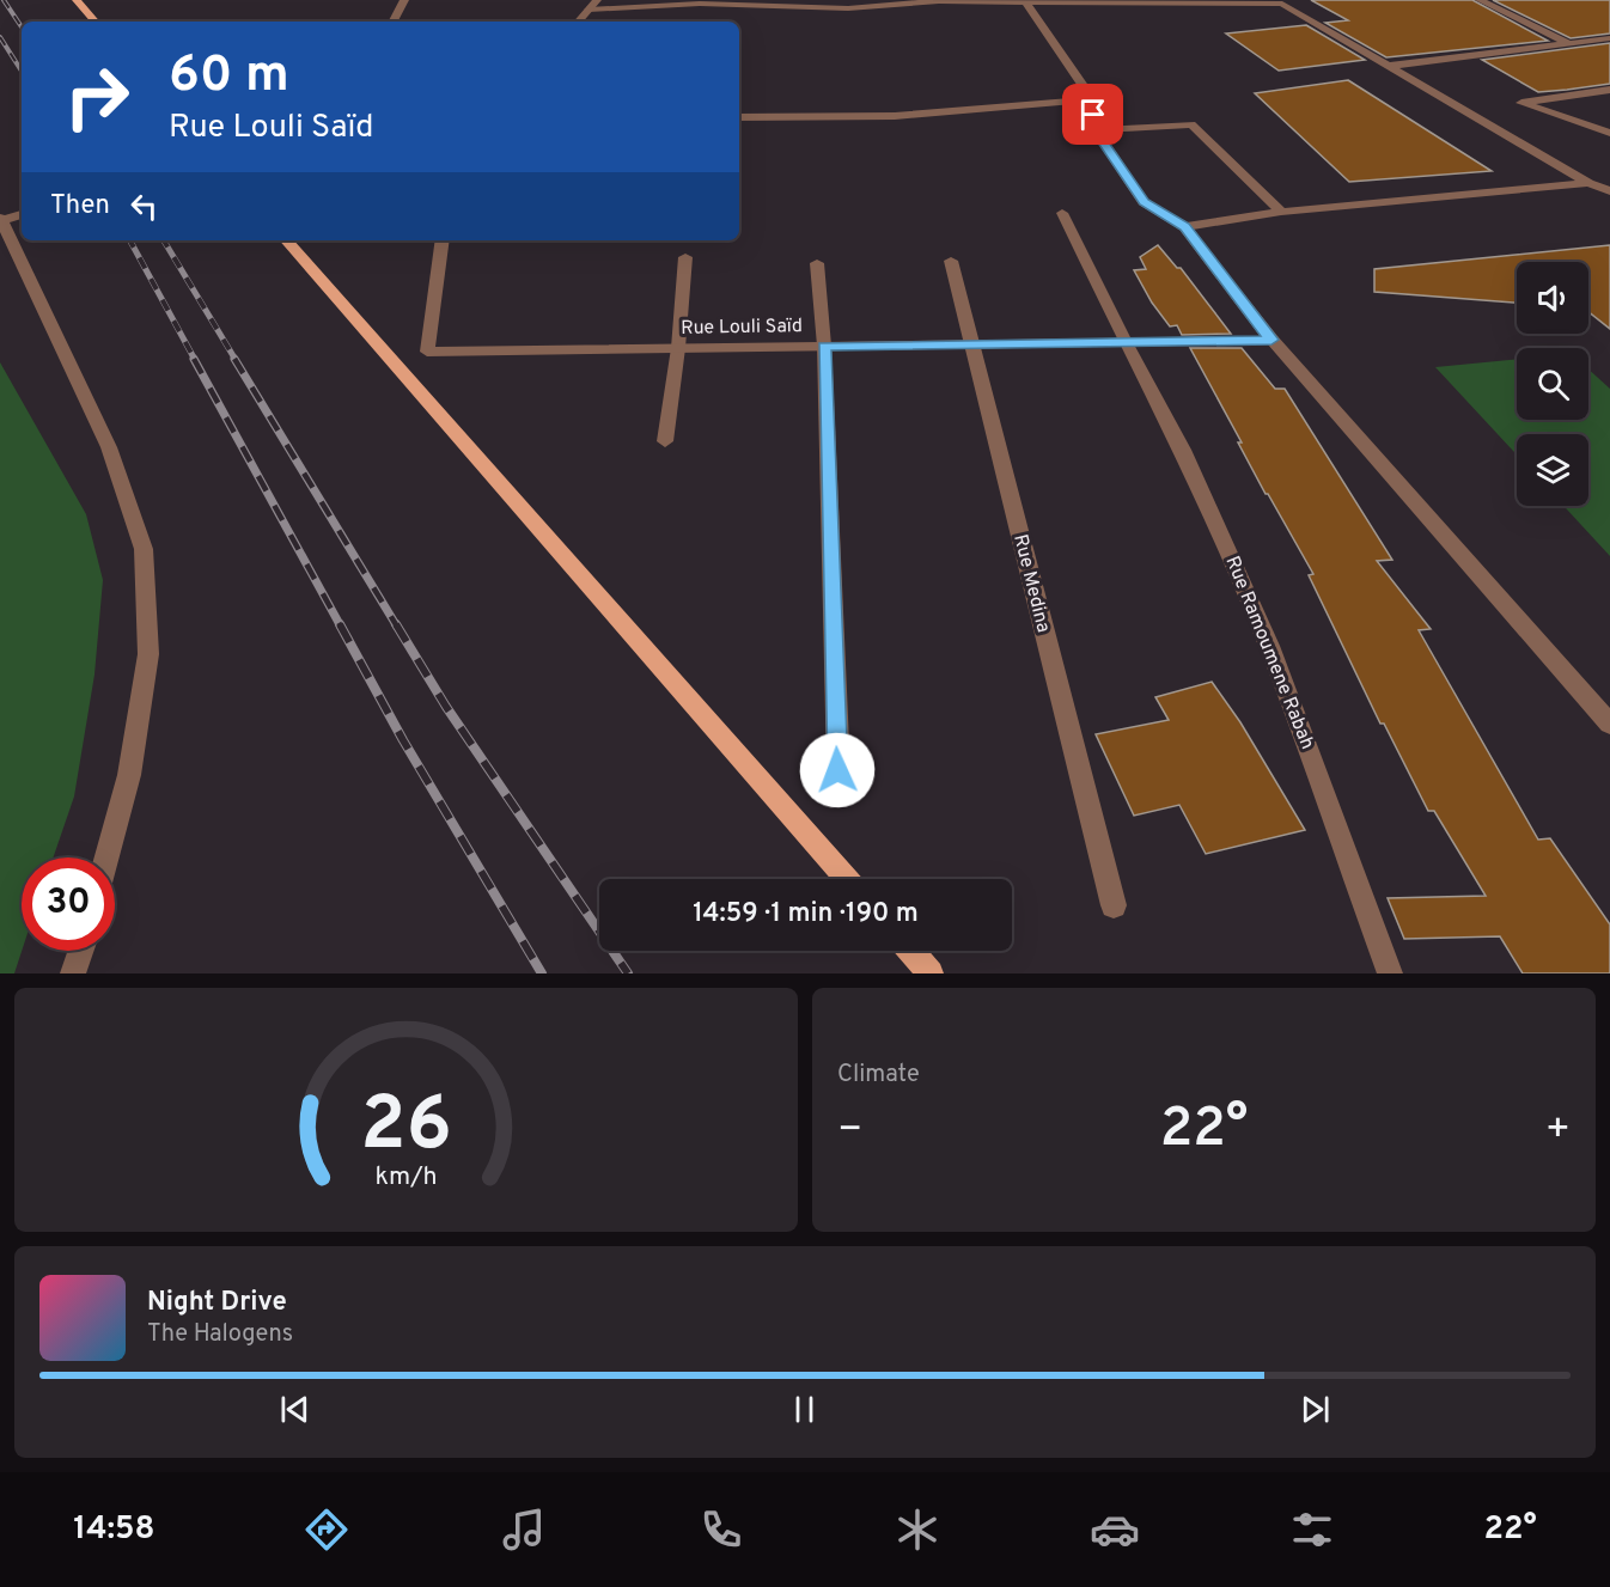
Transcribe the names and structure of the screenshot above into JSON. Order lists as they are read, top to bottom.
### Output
{
  "streets": {
    "street": ["Rue Louli Saïd", "Rue Medina", "Rue Ramoumene Rabah"]
  },
  "crossings": [
    ["Rue Louli Saïd", "Rue Medina"],
    ["Rue Louli Saïd", "Rue Ramoumene Rabah"]
  ],
  "page": {
    "turn": ["60 m", "Rue Louli Saïd"],
    "then": "Then",
    "limit": "30",
    "trip": "14:59 · 1 min · 190 m",
    "tile": "Climate",
    "heat": ["−", "22°", "+"],
    "song": ["Night Drive", "The Halogens"],
    "tabs": ["14:58", "22°"],
    "gauge": ["26", "km/h"]
  }
}
